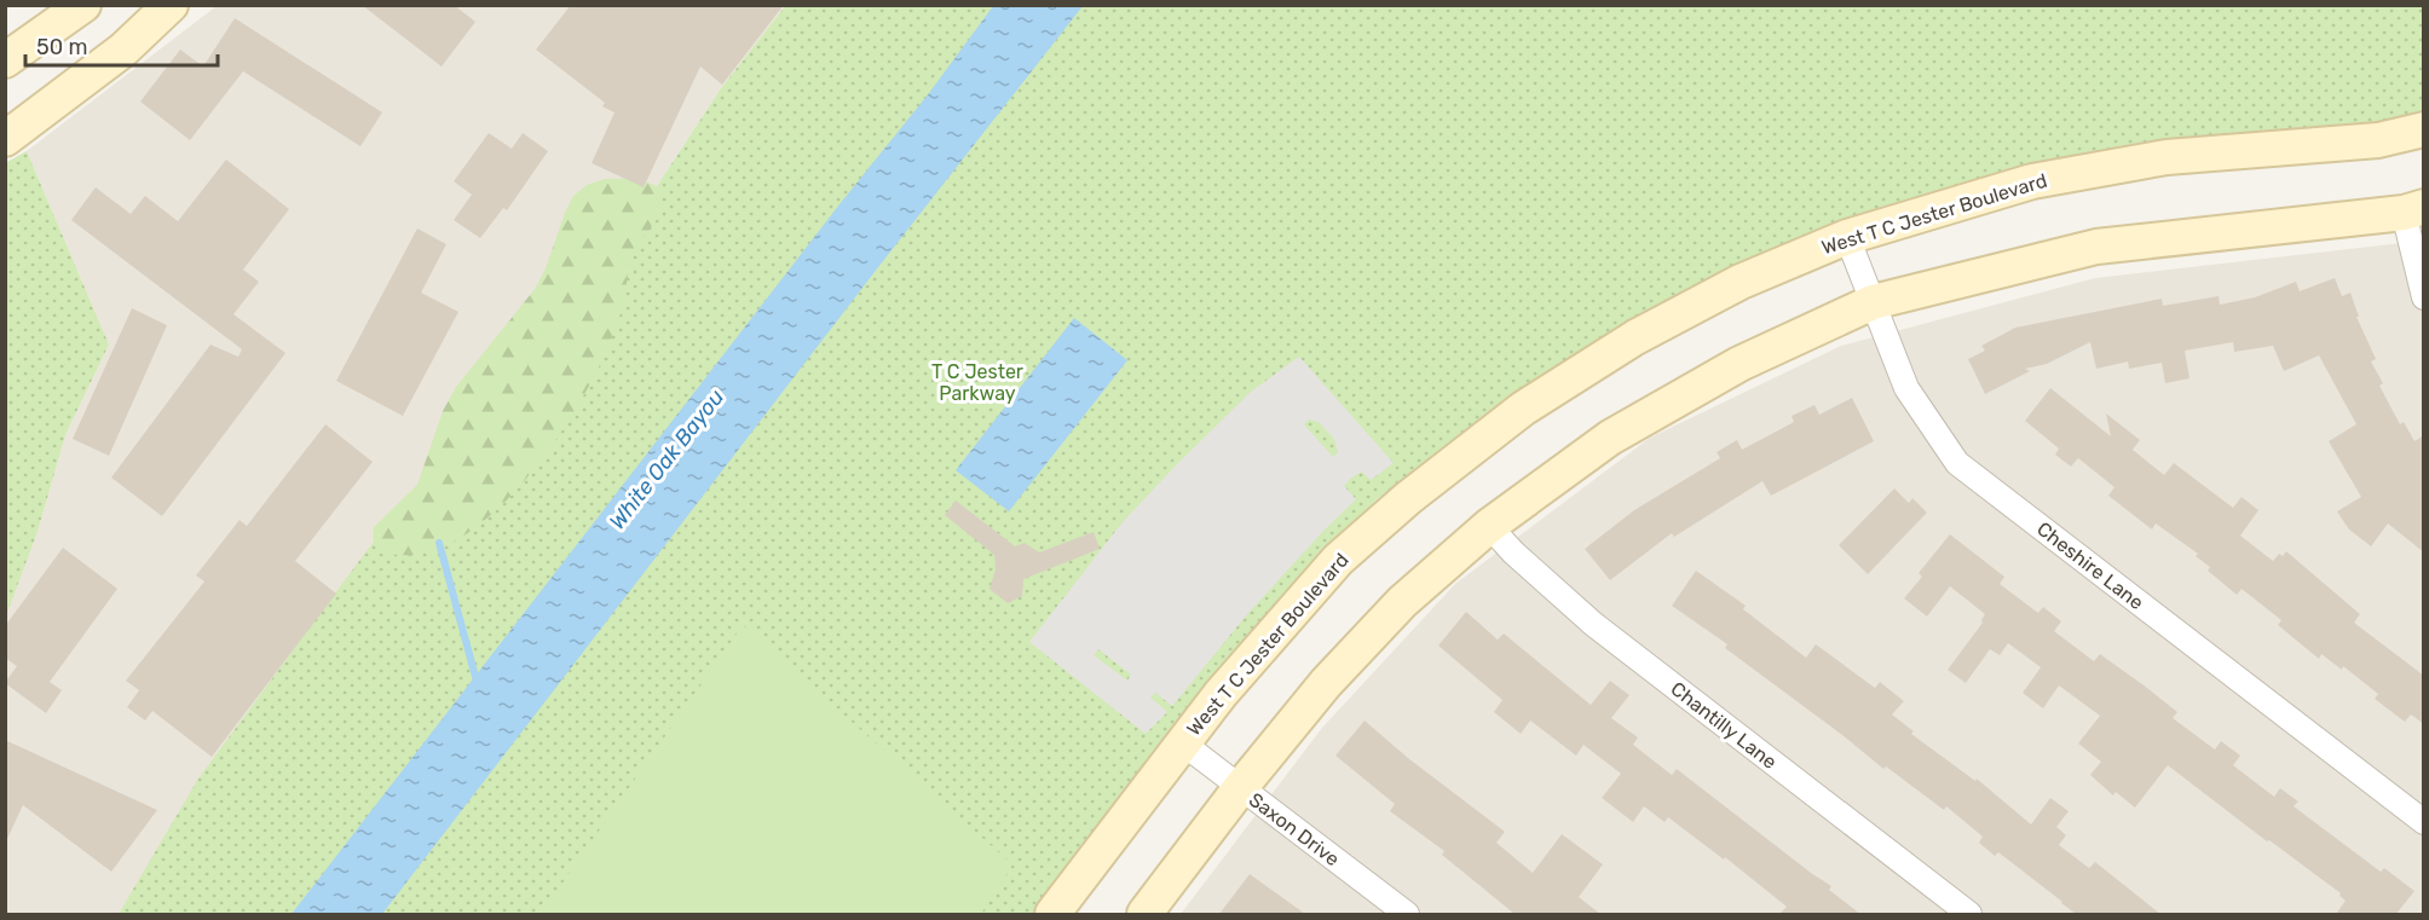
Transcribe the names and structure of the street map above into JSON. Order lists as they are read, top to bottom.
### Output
{
  "streets": {
    "main road": ["West T C Jester Boulevard"],
    "street": ["Cheshire Lane", "Chantilly Lane", "Saxon Drive"]
  },
  "crossings": [
    ["West T C Jester Boulevard", "Cheshire Lane"],
    ["West T C Jester Boulevard", "Saxon Drive"]
  ],
  "water": ["White Oak Bayou"],
  "parks": ["T C Jester Parkway"],
  "scale_bar": "50 m"
}
